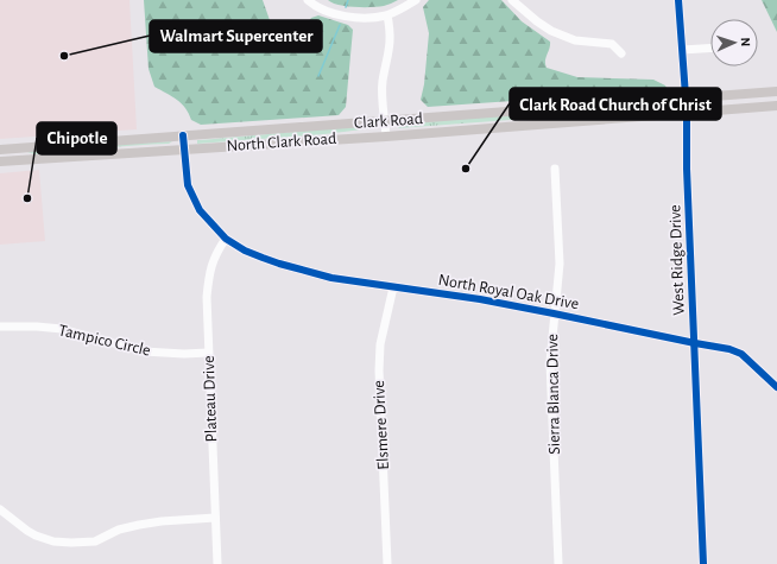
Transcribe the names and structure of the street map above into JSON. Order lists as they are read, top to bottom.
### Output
{
  "streets": {
    "main road": ["Clark Road", "North Clark Road"],
    "street": [
      "West Ridge Drive",
      "North Royal Oak Drive",
      "Tampico Circle",
      "Sierra Blanca Drive",
      "Plateau Drive",
      "Elsmere Drive"
    ]
  },
  "crossings": [
    ["Clark Road", "West Ridge Drive"],
    ["Clark Road", "North Royal Oak Drive"],
    ["North Clark Road", "West Ridge Drive"],
    ["North Clark Road", "North Royal Oak Drive"],
    ["West Ridge Drive", "North Royal Oak Drive"],
    ["North Royal Oak Drive", "Sierra Blanca Drive"],
    ["North Royal Oak Drive", "Plateau Drive"],
    ["North Royal Oak Drive", "Elsmere Drive"],
    ["Tampico Circle", "Plateau Drive"]
  ],
  "places": ["Walmart Supercenter", "Clark Road Church of Christ", "Chipotle"],
  "north": "right"
}
